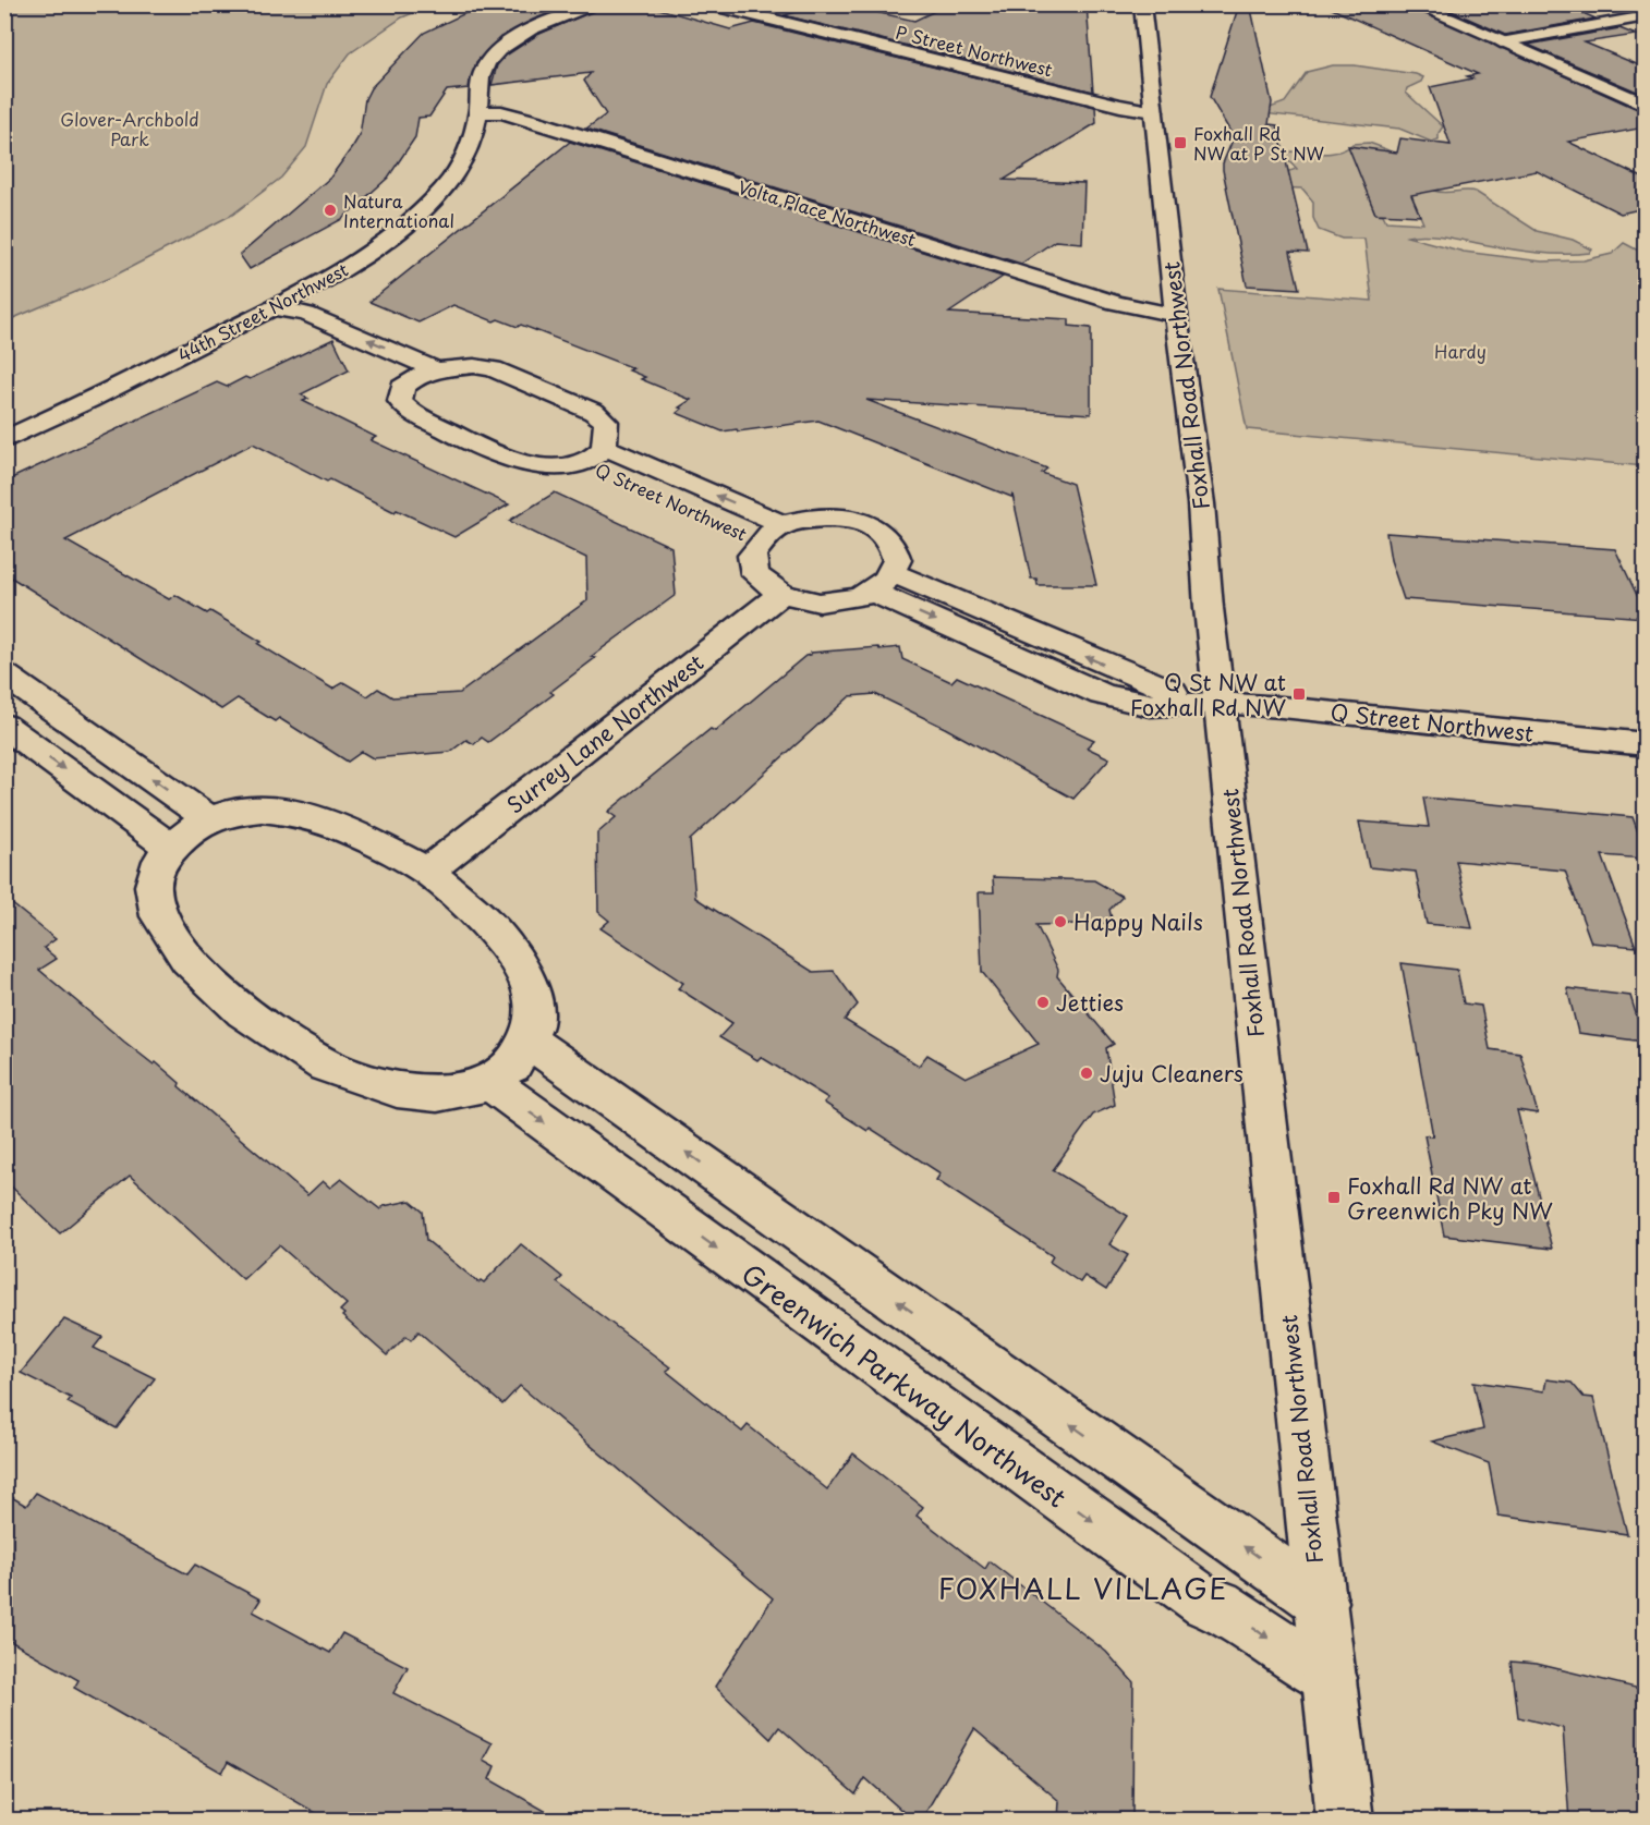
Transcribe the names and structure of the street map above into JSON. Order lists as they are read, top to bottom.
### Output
{
  "streets": {
    "street": [
      "P Street Northwest",
      "Volta Place Northwest",
      "44th Street Northwest",
      "Foxhall Road Northwest",
      "Q Street Northwest",
      "Surrey Lane Northwest",
      "Greenwich Parkway Northwest"
    ]
  },
  "crossings": [
    ["P Street Northwest", "Foxhall Road Northwest"],
    ["Volta Place Northwest", "44th Street Northwest"],
    ["Volta Place Northwest", "Foxhall Road Northwest"],
    ["44th Street Northwest", "Q Street Northwest"],
    ["Foxhall Road Northwest", "Q Street Northwest"],
    ["Foxhall Road Northwest", "Greenwich Parkway Northwest"],
    ["Q Street Northwest", "Surrey Lane Northwest"]
  ],
  "districts": ["FOXHALL VILLAGE"],
  "parks": ["Glover-Archbold Park", "Hardy"],
  "places": {
    "transit": ["Foxhall Rd NW at P St NW", "Q St NW at Foxhall Rd NW", "Foxhall Rd NW at Greenwich Pky NW"],
    "other": [
      "Natura International",
      "Happy Nails",
      "Jetties",
      "Juju Cleaners"
    ]
  }
}
